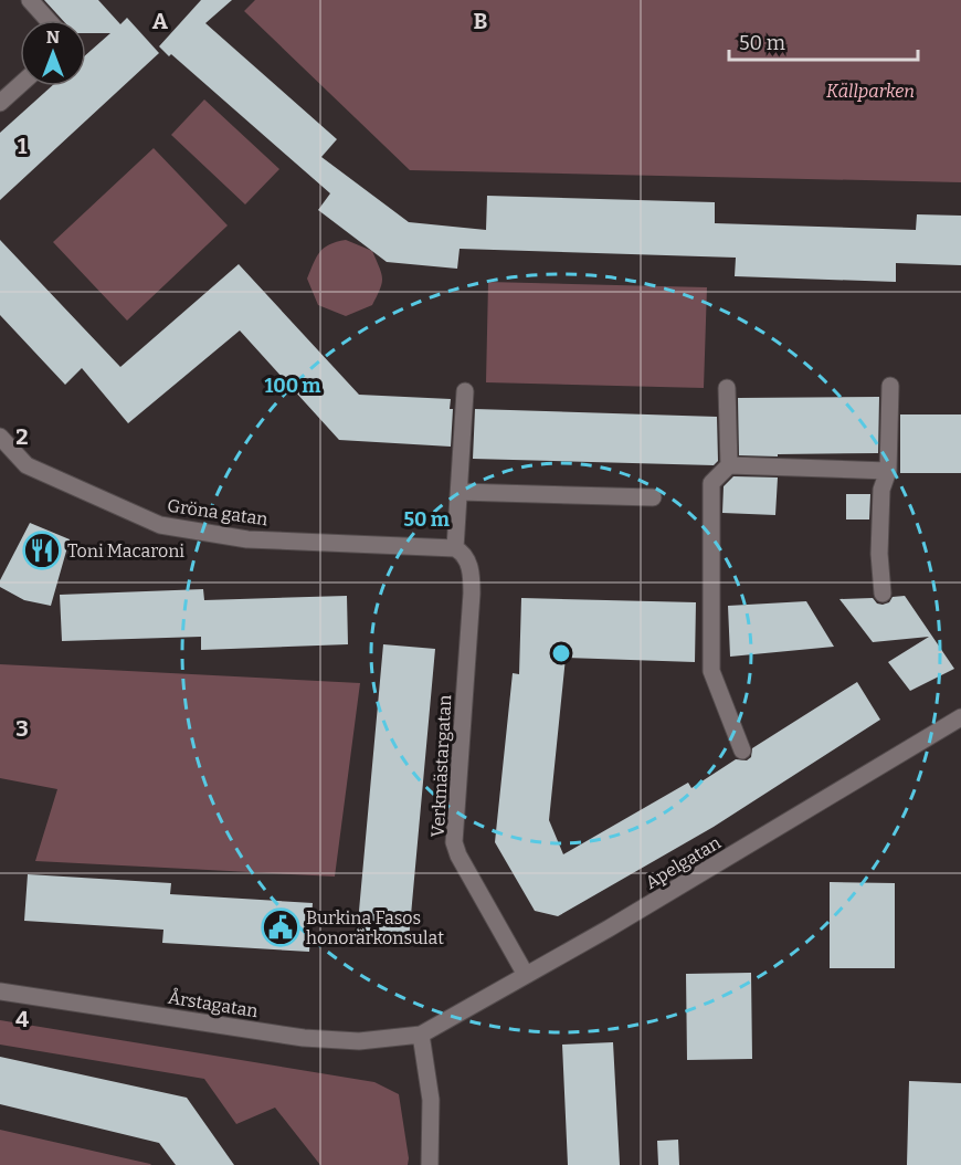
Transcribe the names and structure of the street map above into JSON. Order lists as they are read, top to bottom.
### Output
{
  "streets": {
    "street": [
      "Gröna gatan",
      "Verkmästargatan",
      "Apelgatan",
      "Årstagatan"
    ]
  },
  "crossings": [
    ["Gröna gatan", "Verkmästargatan"],
    ["Verkmästargatan", "Apelgatan"],
    ["Apelgatan", "Årstagatan"]
  ],
  "parks": ["Källparken"],
  "places": {
    "restaurant": ["Toni Macaroni"],
    "public building": ["Burkina Fasos honorärkonsulat"]
  },
  "scale_bar": "50 m",
  "north": "top",
  "grid": {
    "columns": ["A", "B"],
    "rows": [
      "1",
      "2",
      "3",
      "4"
    ]
  },
  "rings": ["100 m", "50 m"]
}
